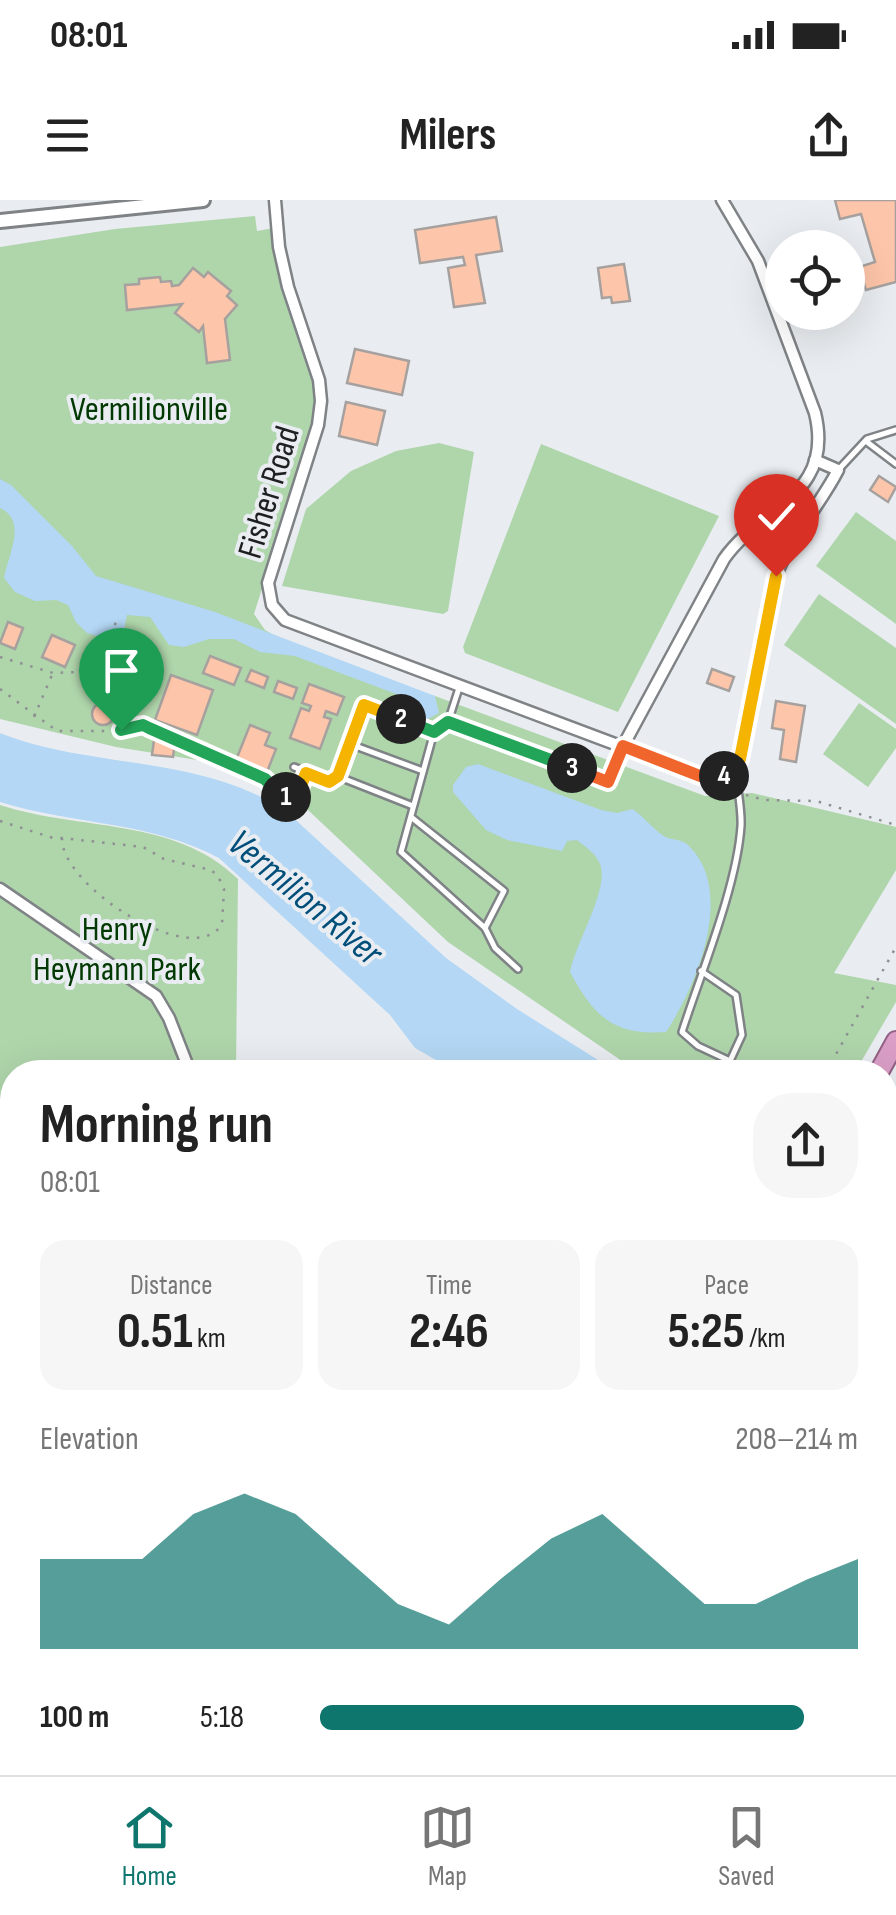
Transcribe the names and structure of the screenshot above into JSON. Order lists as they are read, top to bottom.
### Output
{
  "streets": {
    "street": ["Fisher Road"]
  },
  "water": ["Vermilion River"],
  "parks": ["Vermilionville", "Henry Heymann Park"],
  "page": {
    "status": "08:01",
    "header": "Milers",
    "pins": [
      "2",
      "3",
      "4",
      "1"
    ],
    "heading": ["Morning run", "08:01"],
    "stats": [
      ["Distance", "0.51 km"],
      ["Time", "2:46"],
      ["Pace", "5:25 /km"]
    ],
    "chart": ["Elevation", "208–214 m"],
    "list": [
      {
        "name": "100 m",
        "note": "5:18"
      }
    ],
    "tabs": ["Home", "Map", "Saved"]
  }
}
